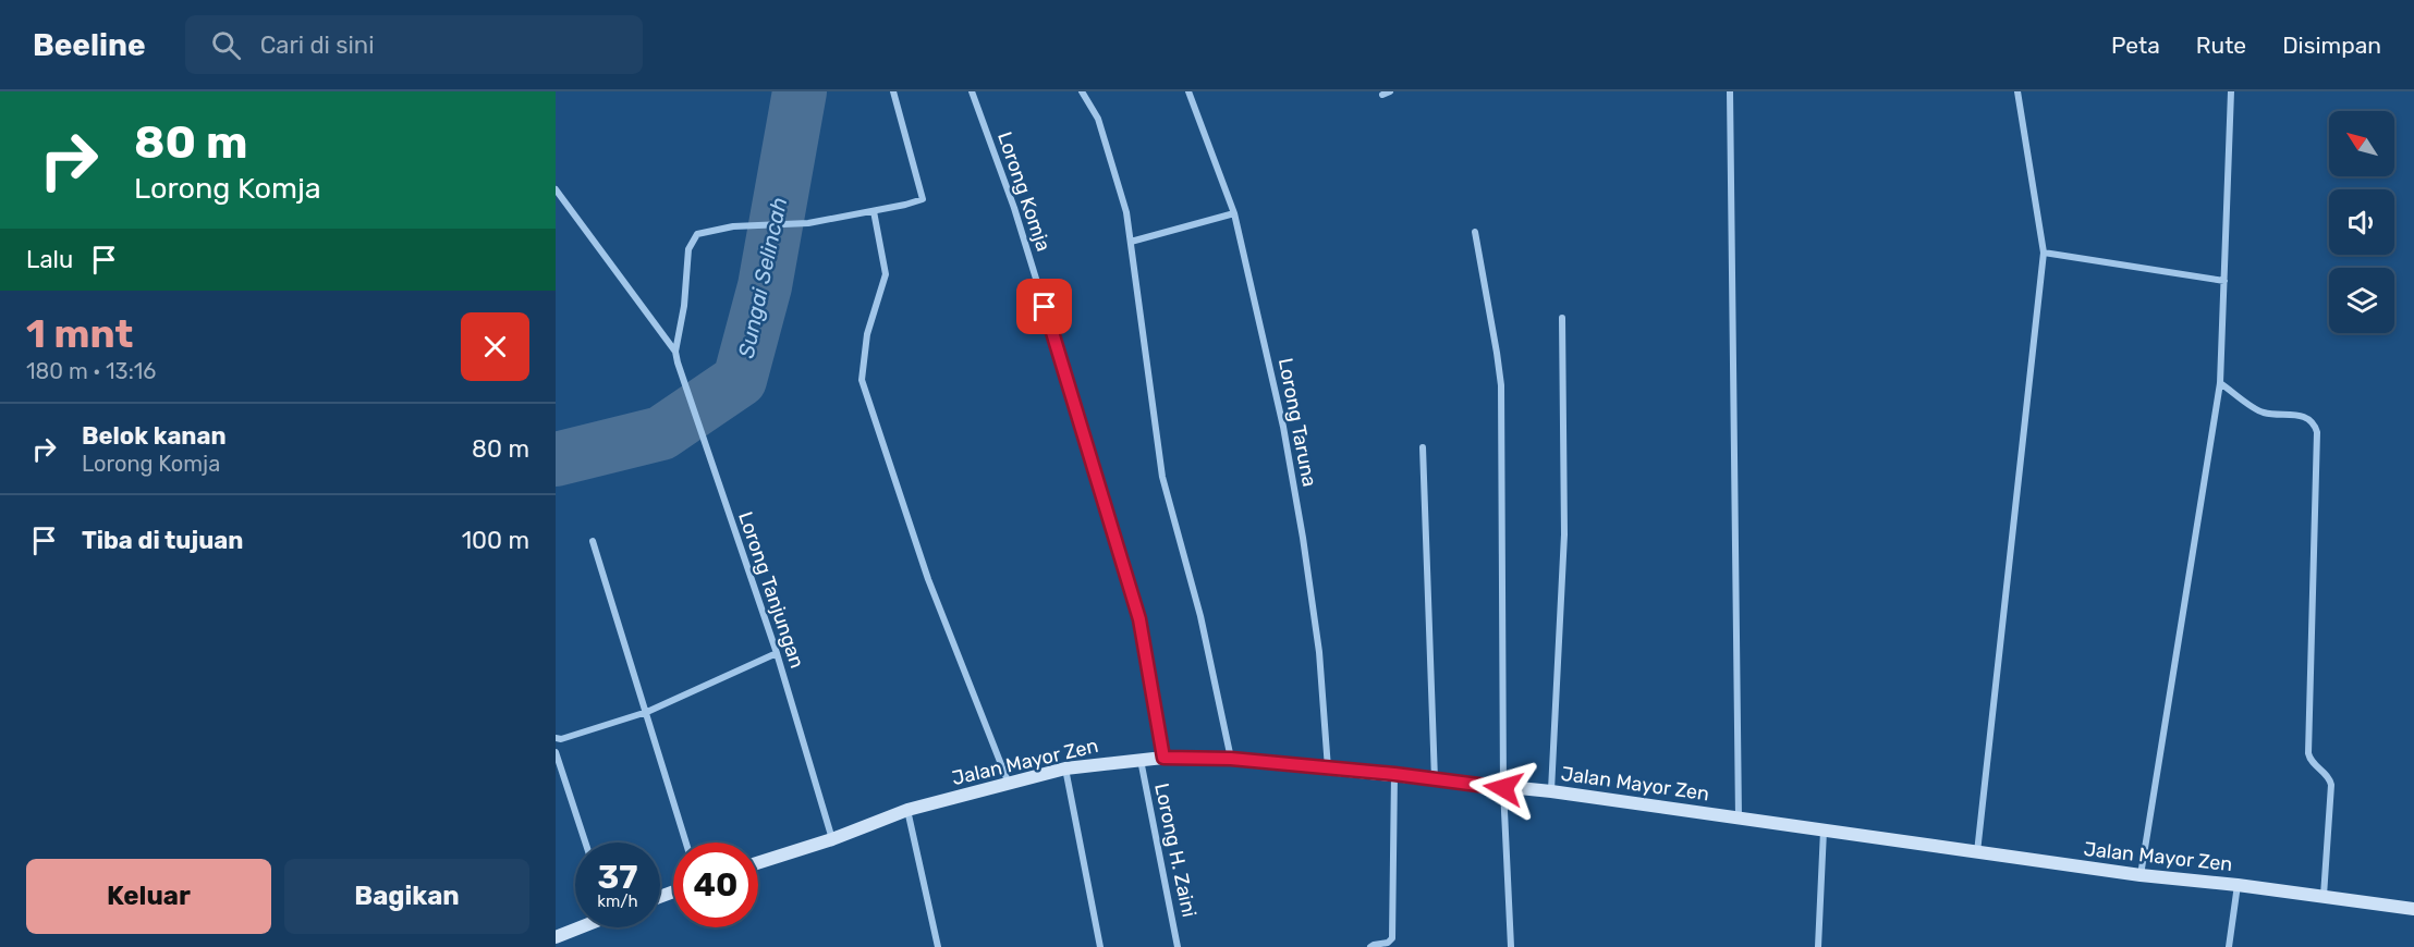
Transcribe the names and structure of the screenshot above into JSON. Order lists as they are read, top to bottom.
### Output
{
  "streets": {
    "street": [
      "Lorong Komja",
      "Lorong Taruna",
      "Lorong Tanjungan",
      "Jalan Mayor Zen",
      "Lorong H. Zaini"
    ]
  },
  "crossings": [
    ["Lorong Komja", "Jalan Mayor Zen"],
    ["Lorong Taruna", "Jalan Mayor Zen"],
    ["Lorong Tanjungan", "Jalan Mayor Zen"],
    ["Jalan Mayor Zen", "Lorong H. Zaini"]
  ],
  "water": ["Sungai Selincah"],
  "north": "top left",
  "page": {
    "header": "Beeline",
    "search": "Cari di sini",
    "nav": ["Peta", "Rute", "Disimpan"],
    "turn": ["80 m", "Lorong Komja"],
    "then": "Lalu",
    "heading": ["1 mnt", "180 m · 13:16"],
    "list": [
      {
        "name": "Belok kanan",
        "note": "Lorong Komja",
        "value": "80 m"
      },
      {
        "name": "Tiba di tujuan",
        "value": "100 m"
      }
    ],
    "speed": "37 km/h",
    "limit": "40",
    "buttons": ["Keluar", "Bagikan"]
  }
}
